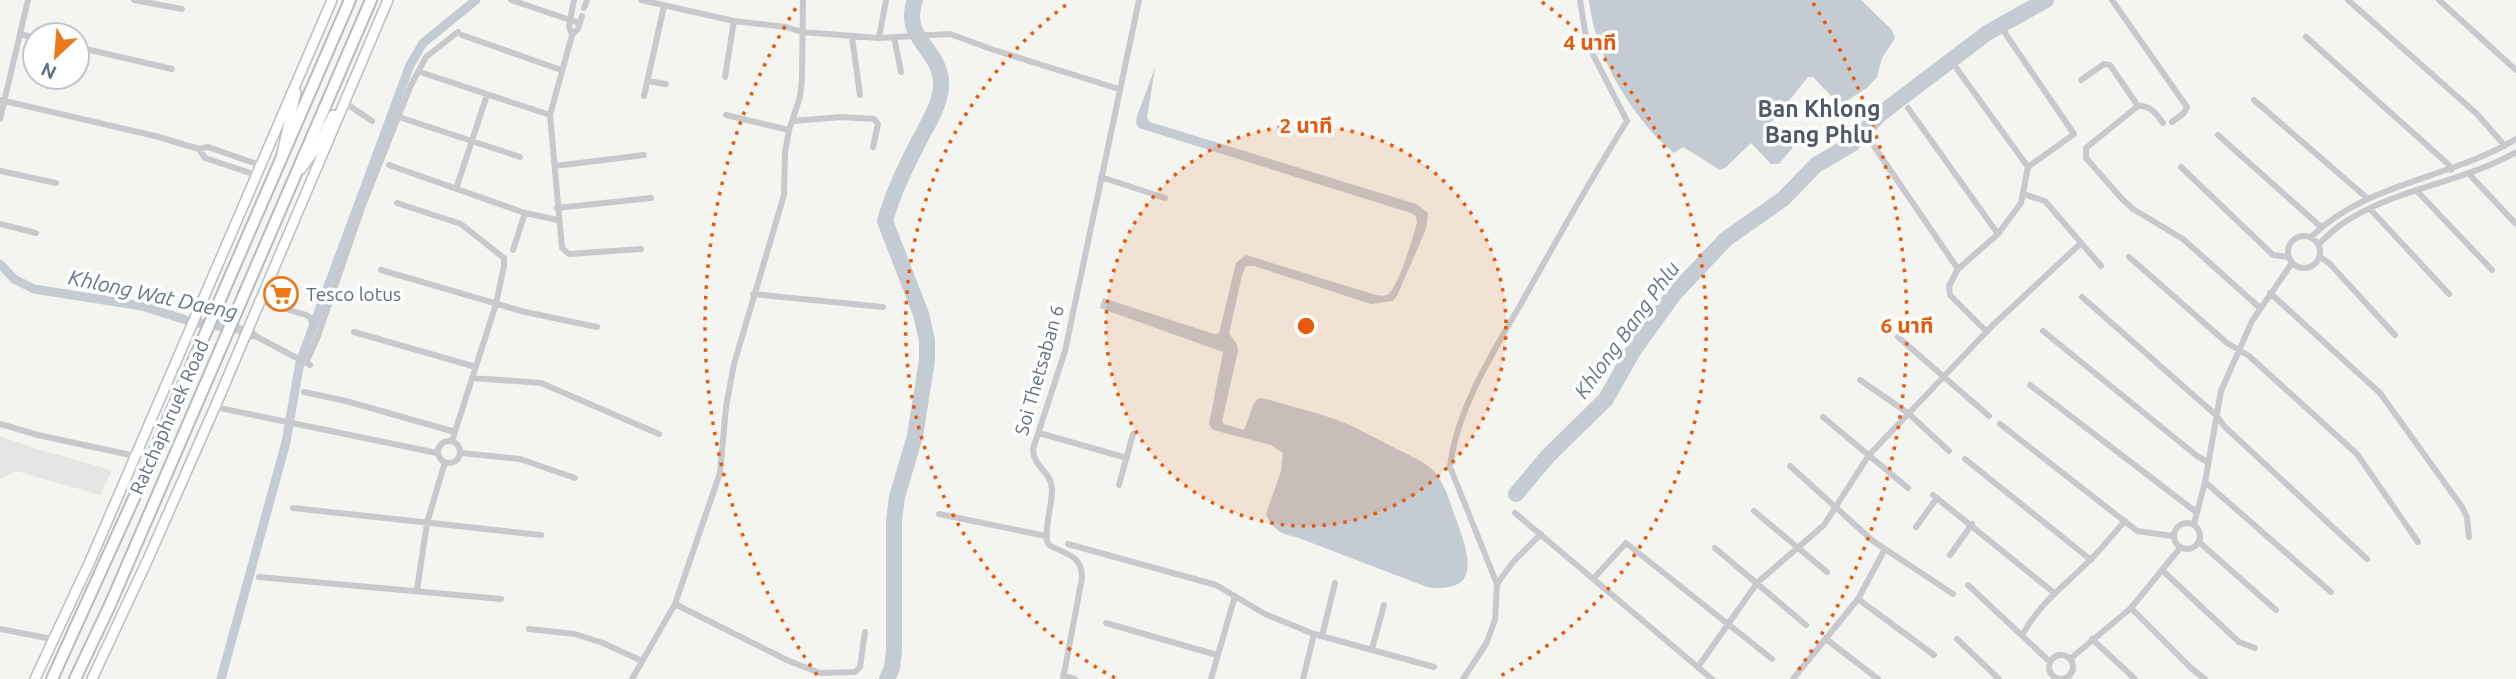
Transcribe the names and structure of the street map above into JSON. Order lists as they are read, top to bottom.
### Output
{
  "streets": {
    "main road": ["Ratchaphruek Road"],
    "street": ["Soi Thetsaban 6"]
  },
  "districts": ["Ban Khlong Bang Phlu"],
  "water": ["Khlong Wat Daeng", "Khlong Bang Phlu"],
  "places": {
    "supermarket": ["Tesco lotus"]
  },
  "north": "bottom left",
  "rings": ["4 นาที", "2 นาที", "6 นาที"]
}
